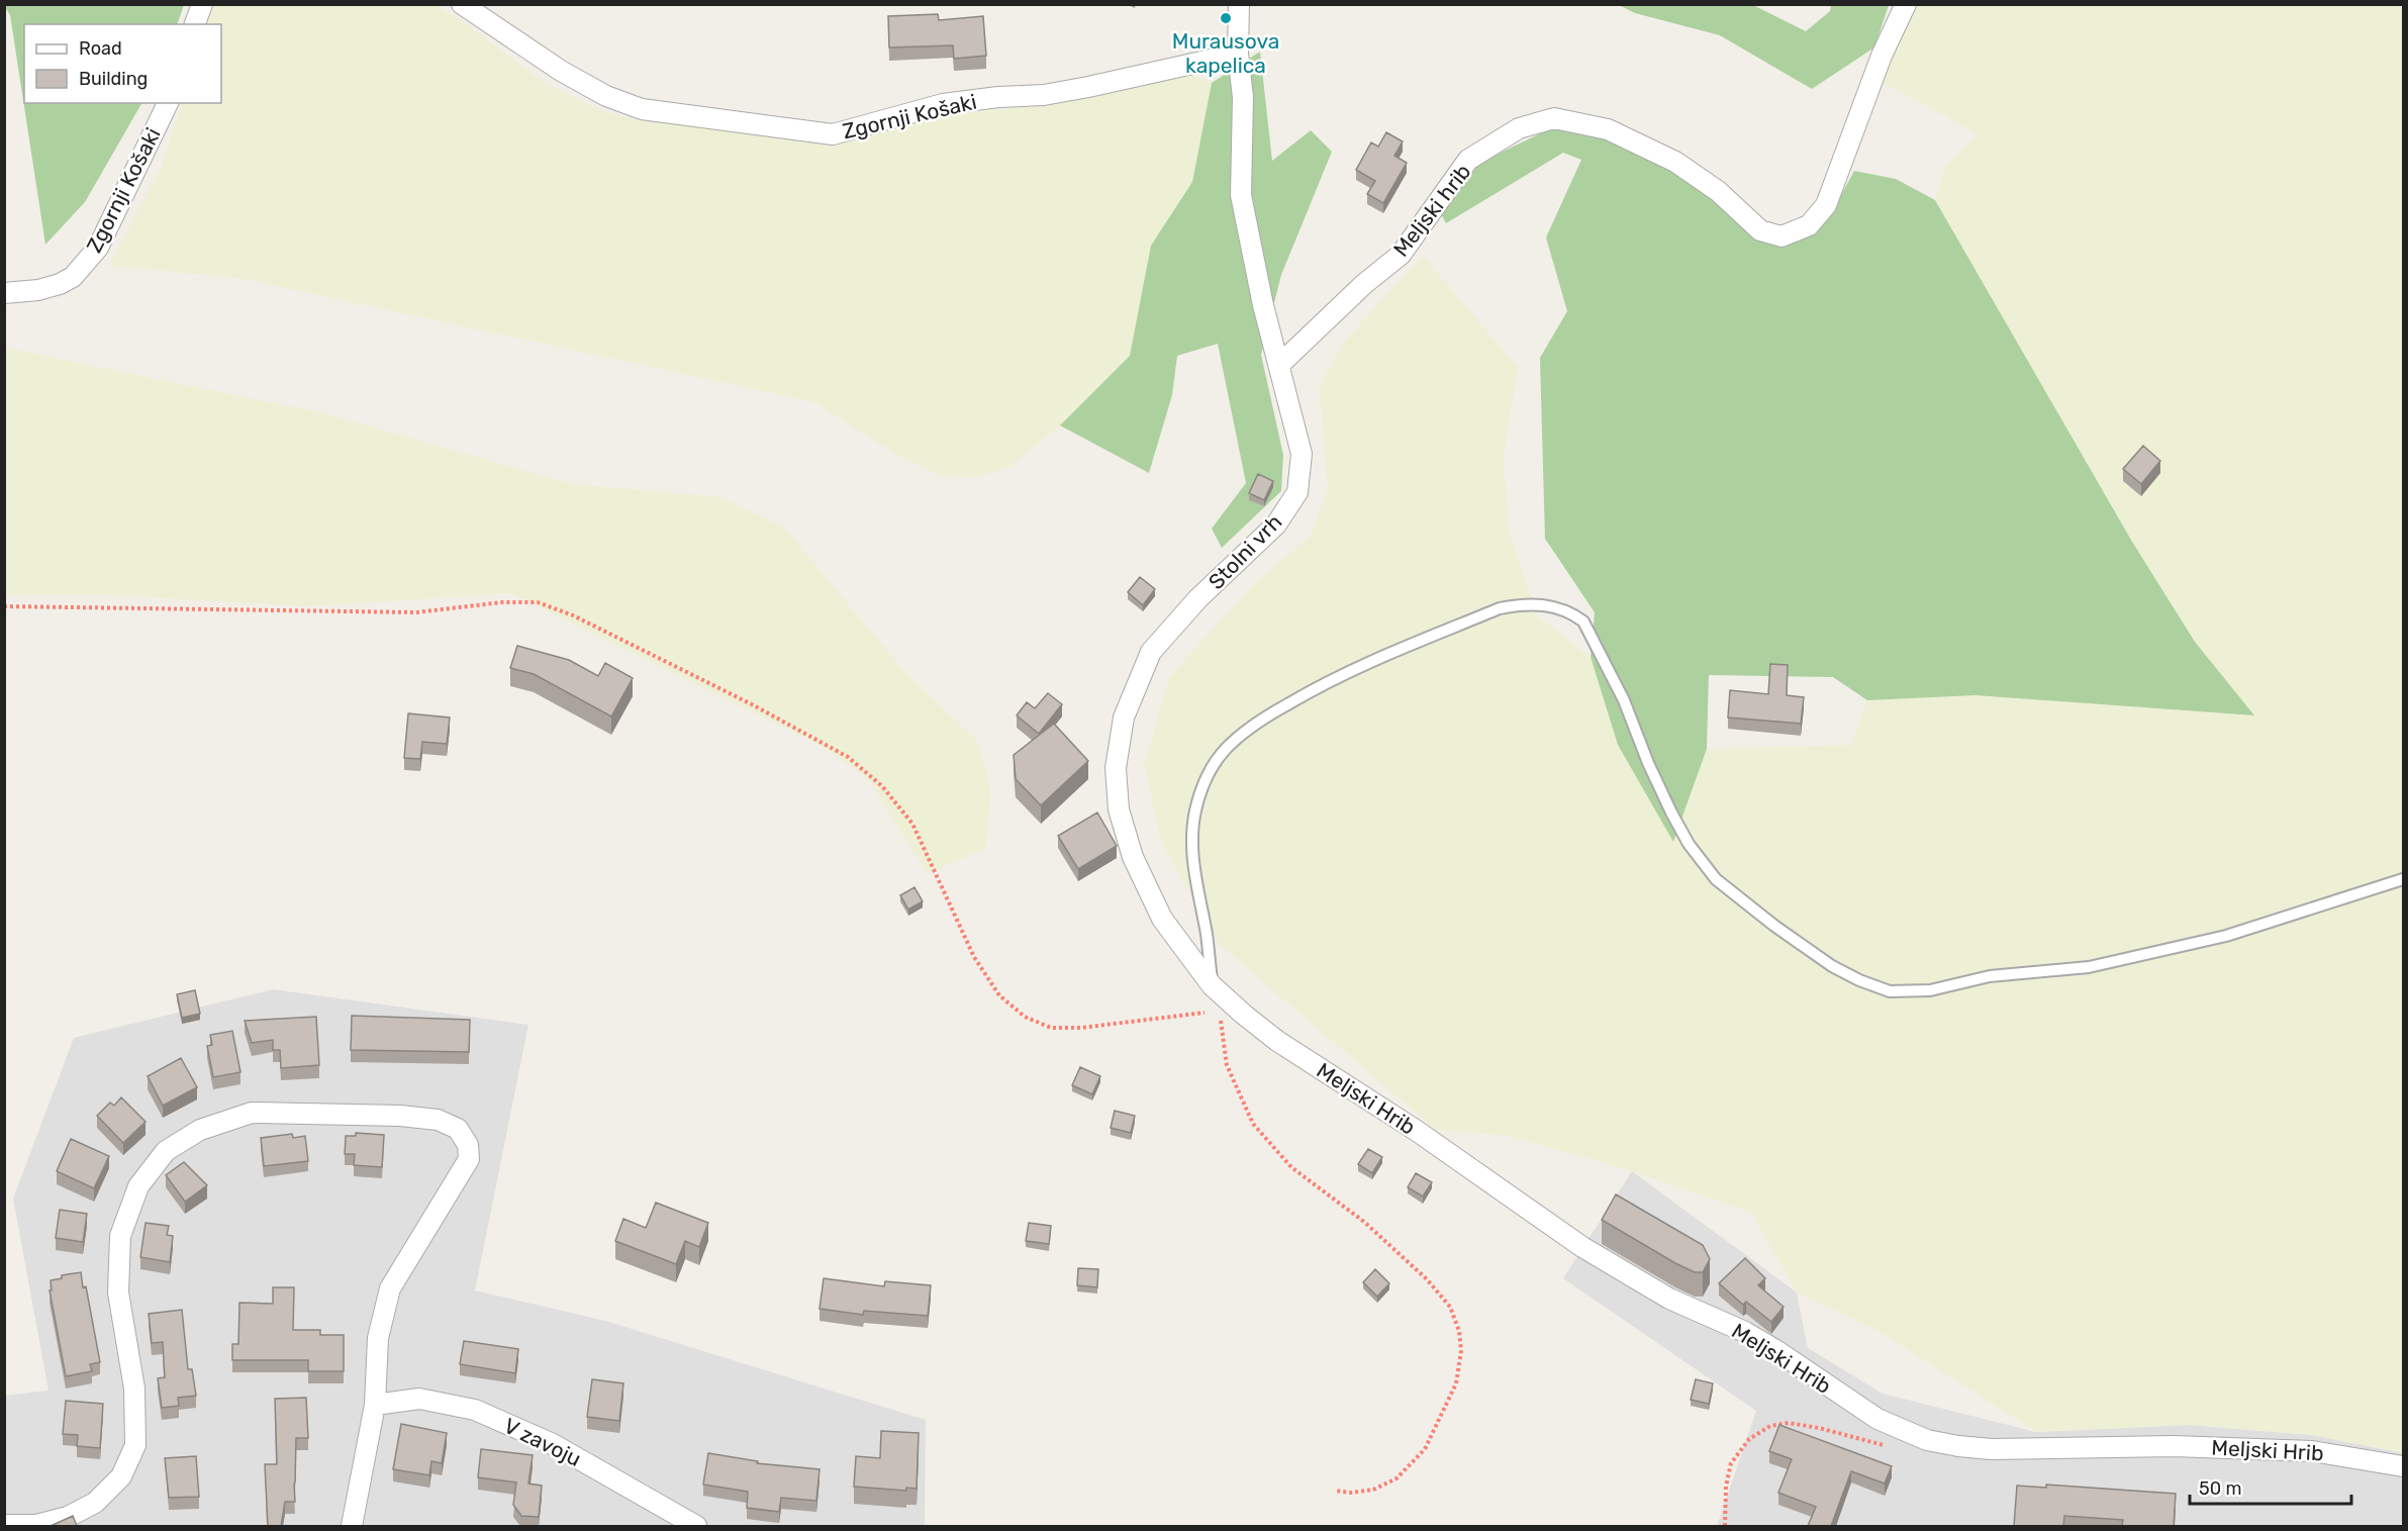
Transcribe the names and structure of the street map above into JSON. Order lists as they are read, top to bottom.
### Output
{
  "streets": {
    "street": [
      "Zgornji Košaki",
      "Meljski hrib",
      "Stolni vrh",
      "Meljski Hrib",
      "V zavoju"
    ]
  },
  "crossings": [
    ["Zgornji Košaki", "Stolni vrh"],
    ["Meljski hrib", "Stolni vrh"],
    ["Stolni vrh", "Meljski Hrib"]
  ],
  "places": ["Murausova kapelica"],
  "legend": ["Road", "Building"],
  "scale_bar": "50 m"
}
